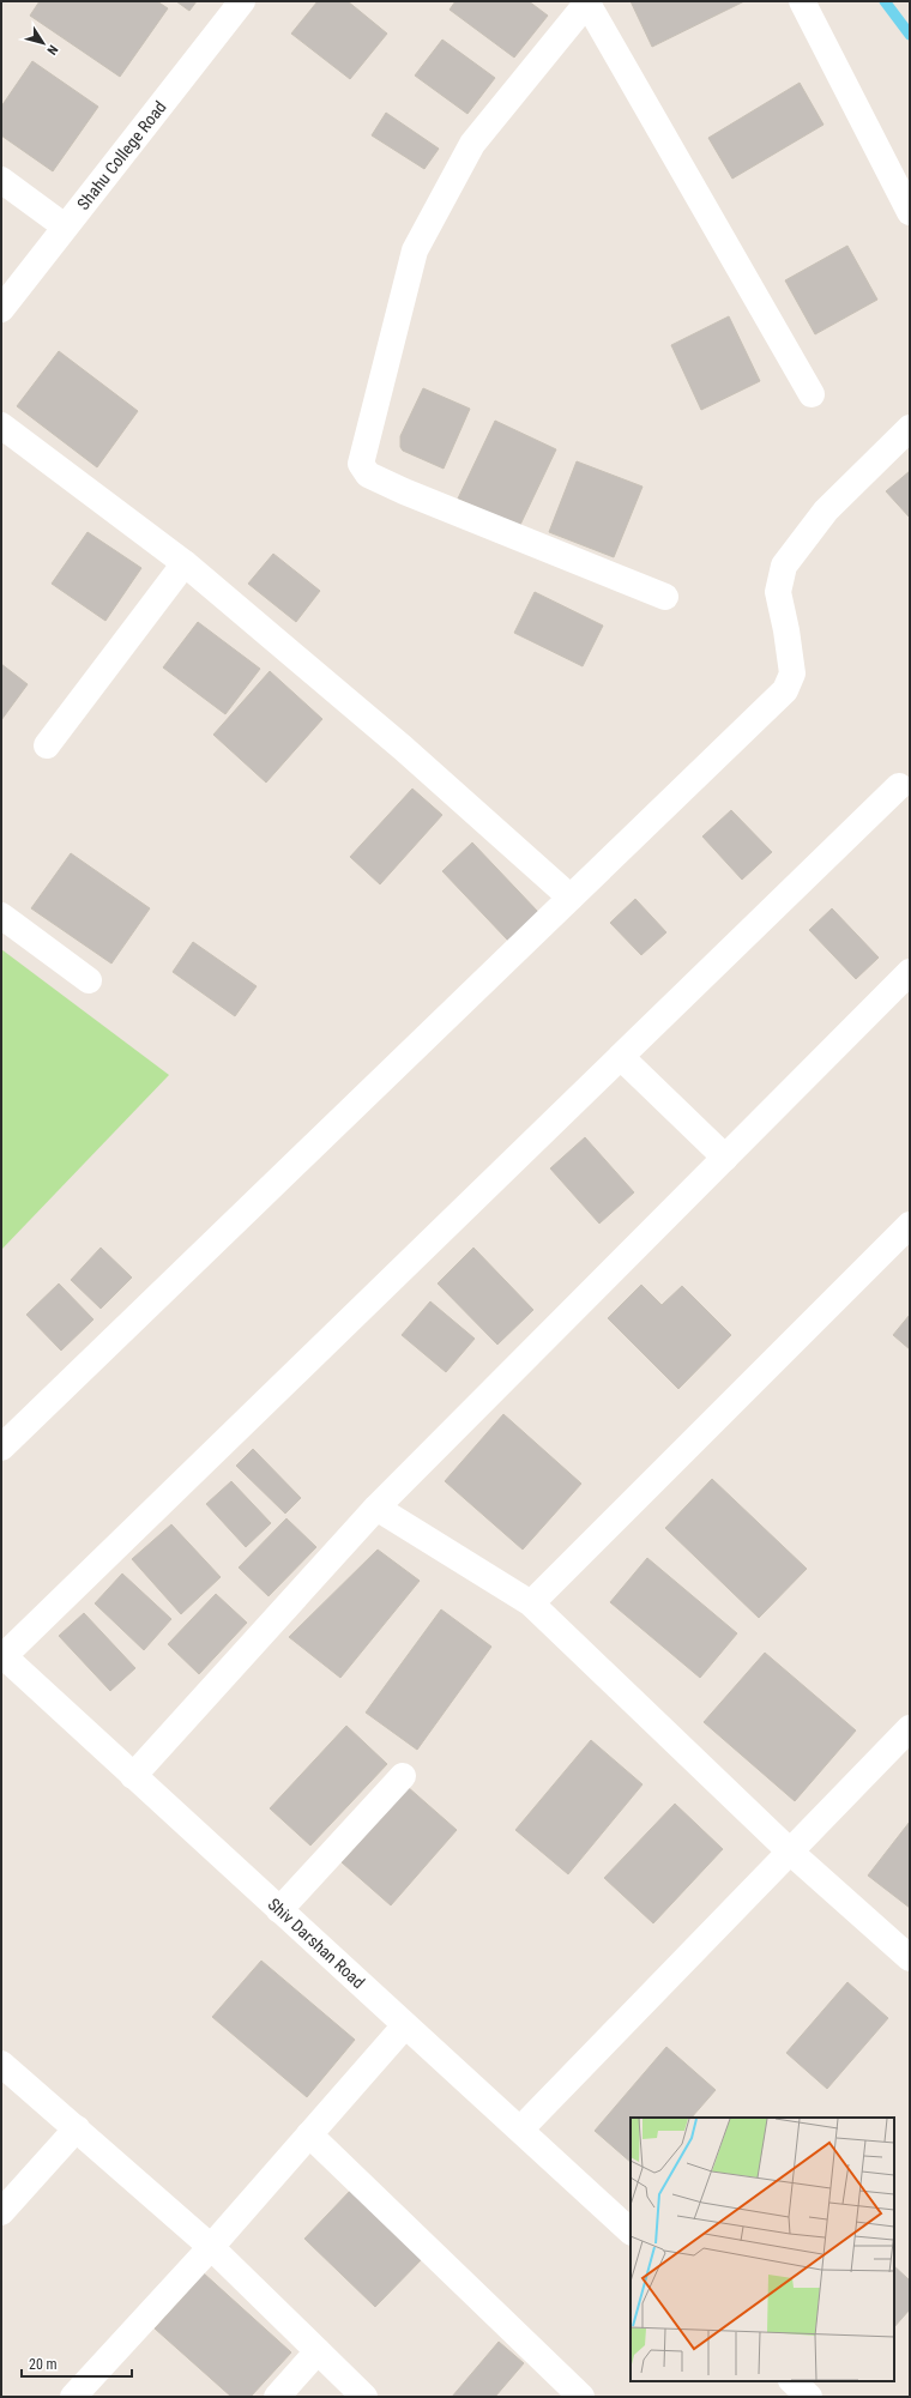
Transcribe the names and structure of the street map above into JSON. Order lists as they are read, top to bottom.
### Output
{
  "streets": {
    "street": ["Shahu College Road", "Shiv Darshan Road"]
  },
  "scale_bar": "20 m",
  "north": "bottom right"
}
